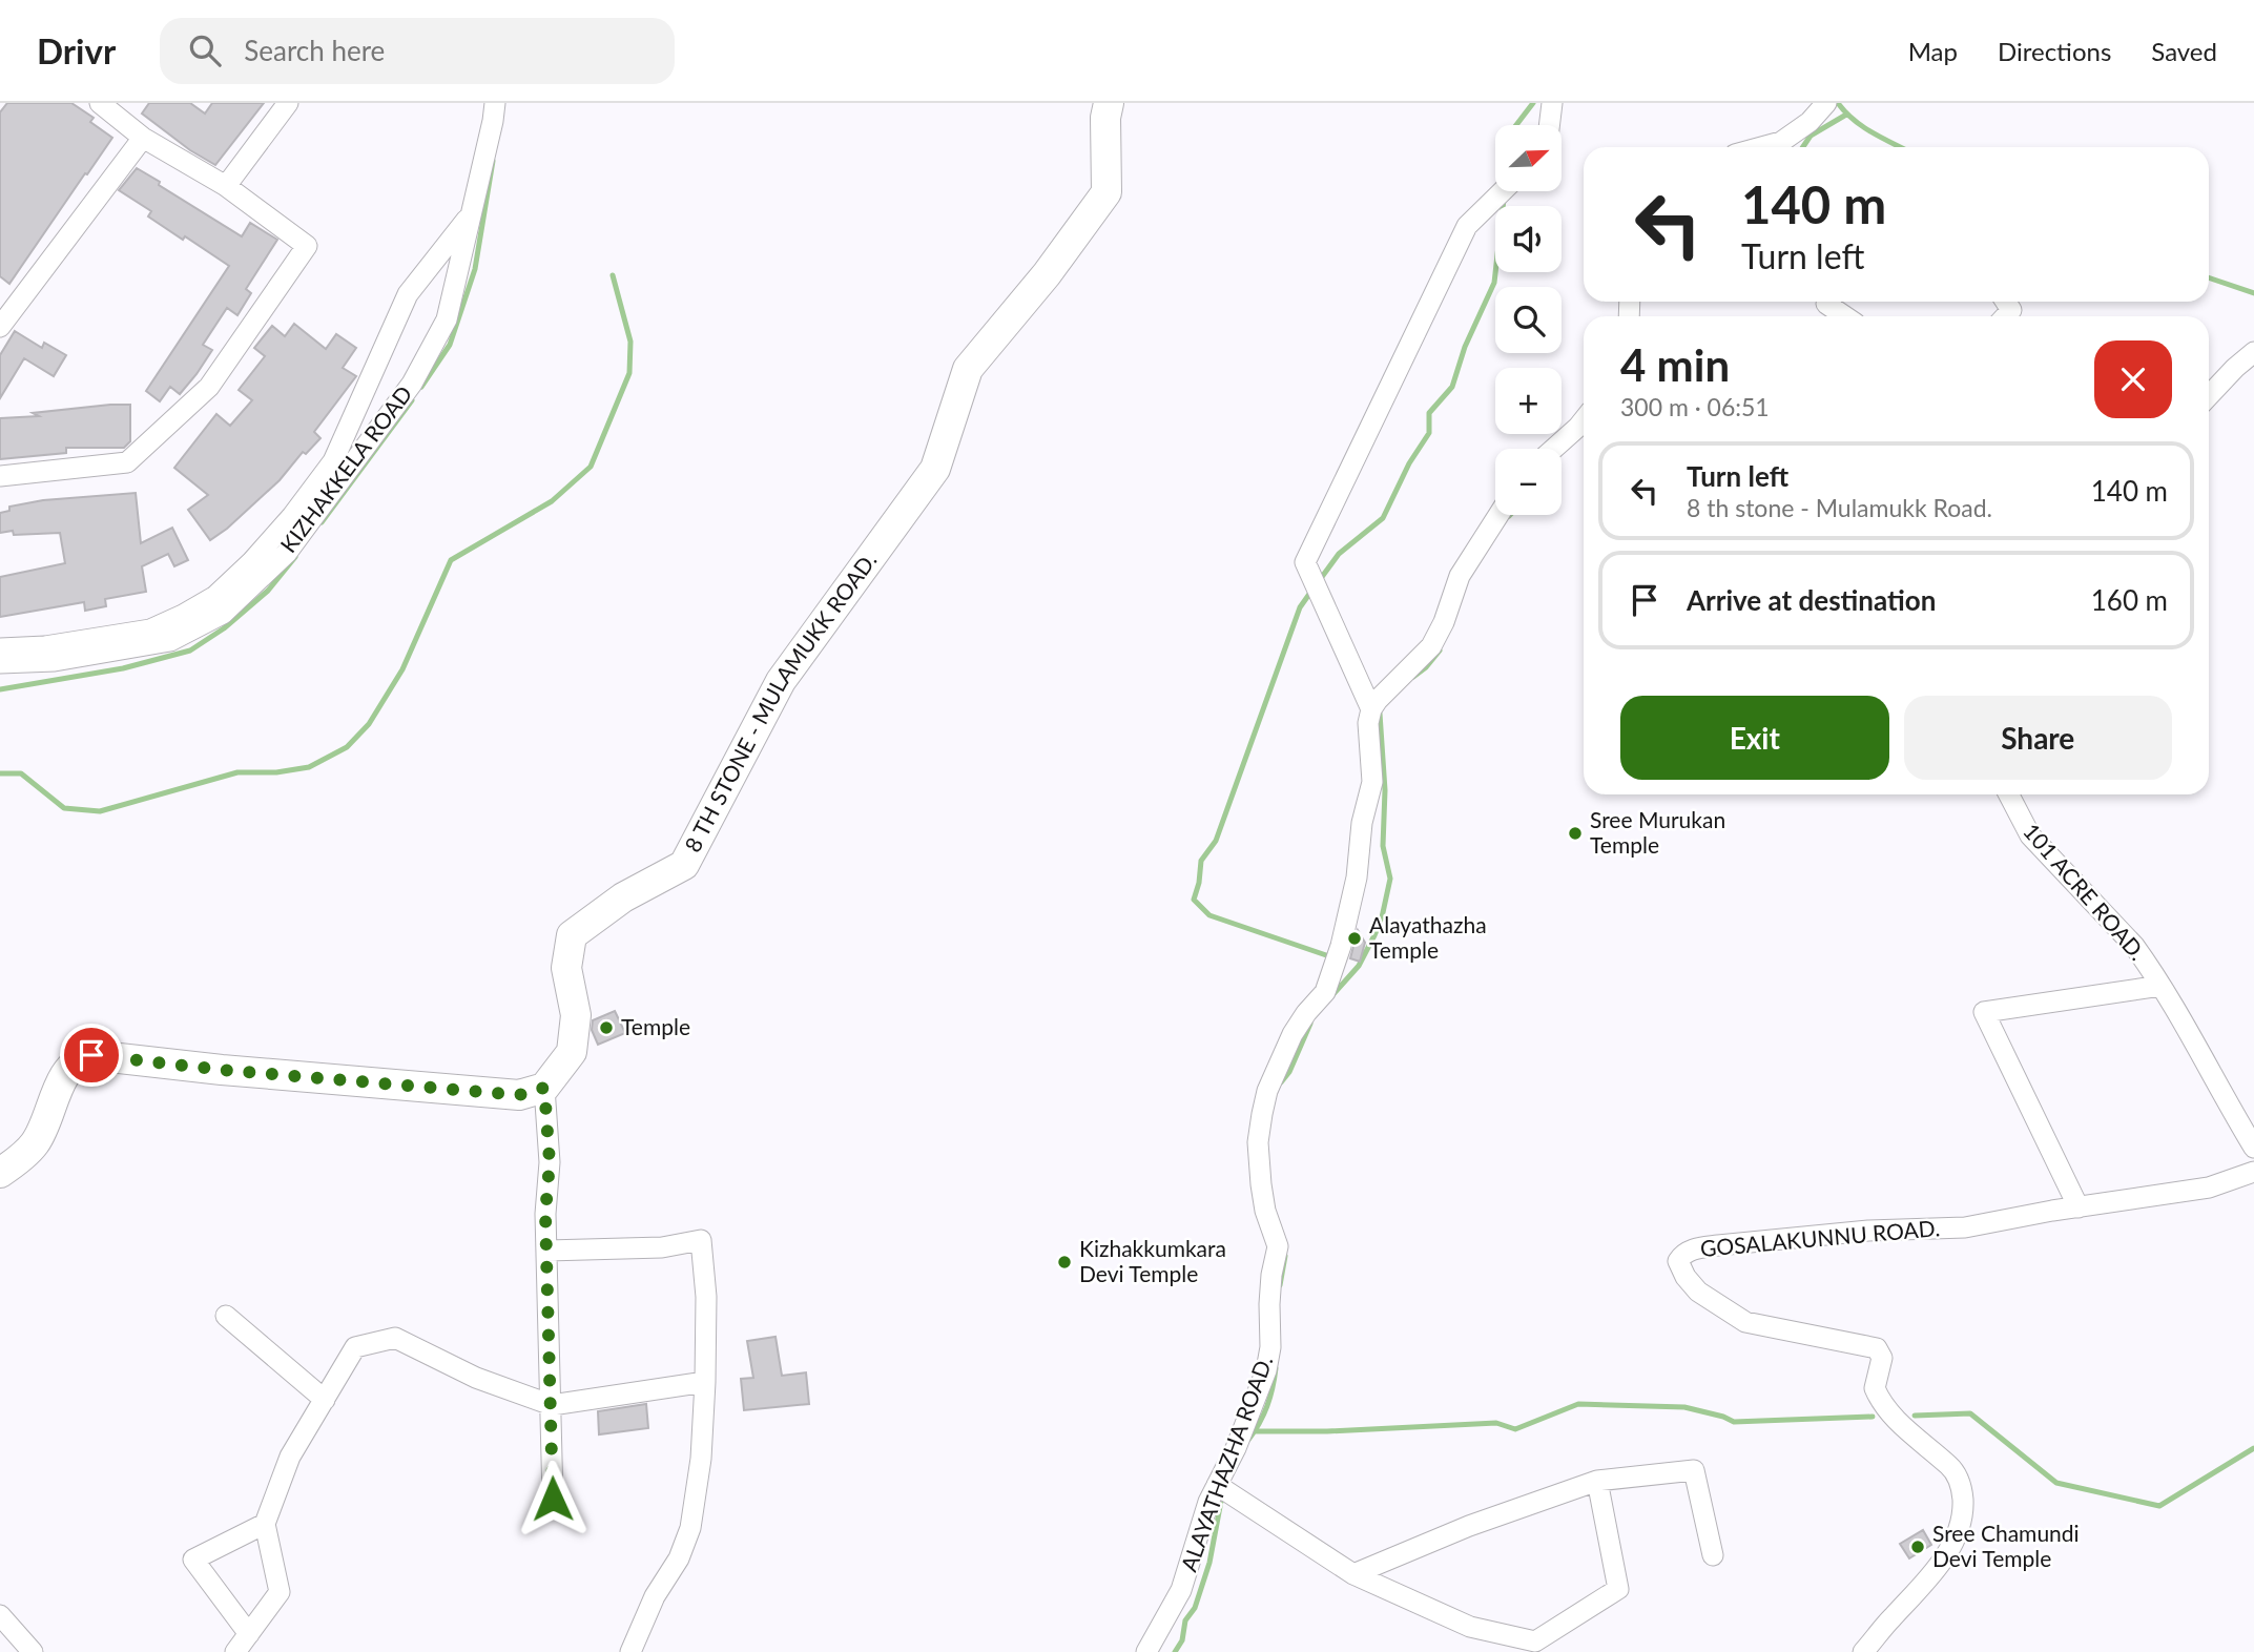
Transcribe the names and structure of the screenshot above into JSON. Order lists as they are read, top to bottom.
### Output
{
  "streets": {
    "main road": ["8 TH STONE - MULAMUKK ROAD."],
    "street": [
      "KIZHAKKELA ROAD",
      "101 ACRE ROAD.",
      "GOSALAKUNNU ROAD.",
      "ALAYATHAZHA ROAD."
    ]
  },
  "places": [
    "Sree Murukan Temple",
    "Alayathazha Temple",
    "Temple",
    "Kizhakkumkara Devi Temple",
    "Sree Chamundi Devi Temple"
  ],
  "north": "top right",
  "page": {
    "header": "Drivr",
    "search": "Search here",
    "nav": ["Map", "Directions", "Saved"],
    "map_buttons": ["+", "−"],
    "turn": ["140 m", "Turn left"],
    "heading": ["4 min", "300 m · 06:51"],
    "list": [
      {
        "name": "Turn left",
        "note": "8 th stone - Mulamukk Road.",
        "value": "140 m"
      },
      {
        "name": "Arrive at destination",
        "value": "160 m"
      }
    ],
    "buttons": ["Exit", "Share"]
  }
}
